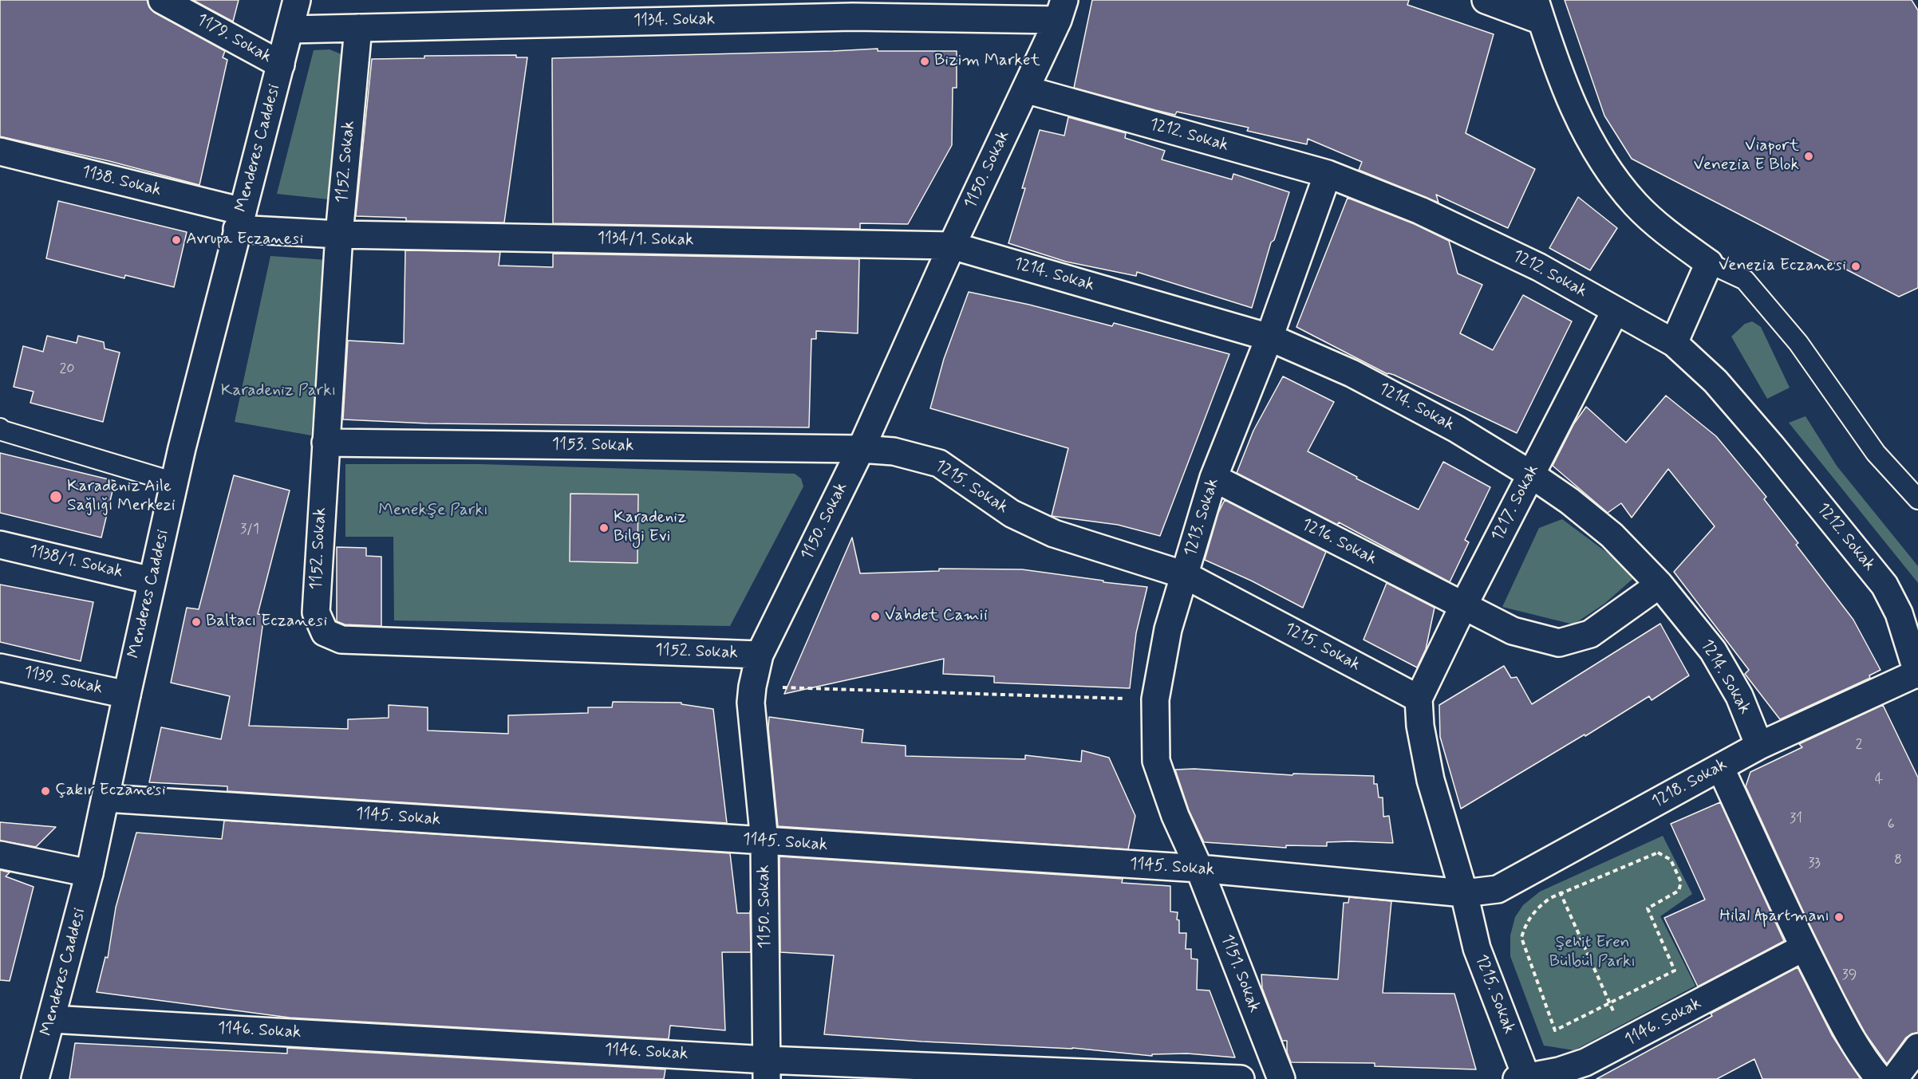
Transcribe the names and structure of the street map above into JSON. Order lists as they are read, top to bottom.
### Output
{
  "streets": {
    "street": [
      "1134. Sokak",
      "1179. Sokak",
      "1212. Sokak",
      "Menderes Caddesi",
      "1152. Sokak",
      "1150. Sokak",
      "1138. Sokak",
      "1134/1. Sokak",
      "1214. Sokak",
      "1153. Sokak",
      "1215. Sokak",
      "1217. Sokak",
      "1213. Sokak",
      "1216. Sokak",
      "1138/1. Sokak",
      "1139. Sokak",
      "1218. Sokak",
      "1145. Sokak",
      "1151. Sokak",
      "1146. Sokak"
    ]
  },
  "crossings": [
    ["1134. Sokak", "Menderes Caddesi"],
    ["1134. Sokak", "1152. Sokak"],
    ["1134. Sokak", "1150. Sokak"],
    ["1179. Sokak", "Menderes Caddesi"],
    ["1212. Sokak", "1150. Sokak"],
    ["1212. Sokak", "1217. Sokak"],
    ["1212. Sokak", "1213. Sokak"],
    ["1212. Sokak", "1218. Sokak"],
    ["Menderes Caddesi", "1138. Sokak"],
    ["Menderes Caddesi", "1138/1. Sokak"],
    ["Menderes Caddesi", "1139. Sokak"],
    ["Menderes Caddesi", "1145. Sokak"],
    ["Menderes Caddesi", "1146. Sokak"],
    ["1152. Sokak", "1150. Sokak"],
    ["1152. Sokak", "1138. Sokak"],
    ["1152. Sokak", "1134/1. Sokak"],
    ["1152. Sokak", "1153. Sokak"],
    ["1150. Sokak", "1134/1. Sokak"],
    ["1150. Sokak", "1214. Sokak"],
    ["1150. Sokak", "1153. Sokak"],
    ["1150. Sokak", "1215. Sokak"],
    ["1150. Sokak", "1145. Sokak"],
    ["1150. Sokak", "1146. Sokak"],
    ["1138. Sokak", "1134/1. Sokak"],
    ["1134/1. Sokak", "1214. Sokak"],
    ["1214. Sokak", "1217. Sokak"],
    ["1214. Sokak", "1213. Sokak"],
    ["1214. Sokak", "1216. Sokak"],
    ["1214. Sokak", "1218. Sokak"],
    ["1153. Sokak", "1215. Sokak"],
    ["1215. Sokak", "1217. Sokak"],
    ["1215. Sokak", "1213. Sokak"],
    ["1215. Sokak", "1218. Sokak"],
    ["1215. Sokak", "1145. Sokak"],
    ["1215. Sokak", "1146. Sokak"],
    ["1217. Sokak", "1216. Sokak"],
    ["1213. Sokak", "1216. Sokak"],
    ["1213. Sokak", "1145. Sokak"],
    ["1213. Sokak", "1151. Sokak"],
    ["1218. Sokak", "1145. Sokak"],
    ["1145. Sokak", "1151. Sokak"]
  ],
  "parks": ["Karadeniz Parkı", "Menekşe Parkı", "Şehit Eren Bülbül Parkı"],
  "places": [
    "Bizim Market",
    "Viaport Venezia E Blok",
    "Avrupa Eczanesi",
    "Venezia Eczanesi",
    "Karadeniz Aile Sağlığı Merkezi",
    "Karadeniz Bilgi Evi",
    "Vahdet Camii",
    "Baltacı Eczanesi",
    "Çakır Eczanesi",
    "Hilal Apartmanı"
  ],
  "house_numbers": [
    "20",
    "3/1",
    "2",
    "4",
    "31",
    "6",
    "8",
    "33",
    "39"
  ]
}
